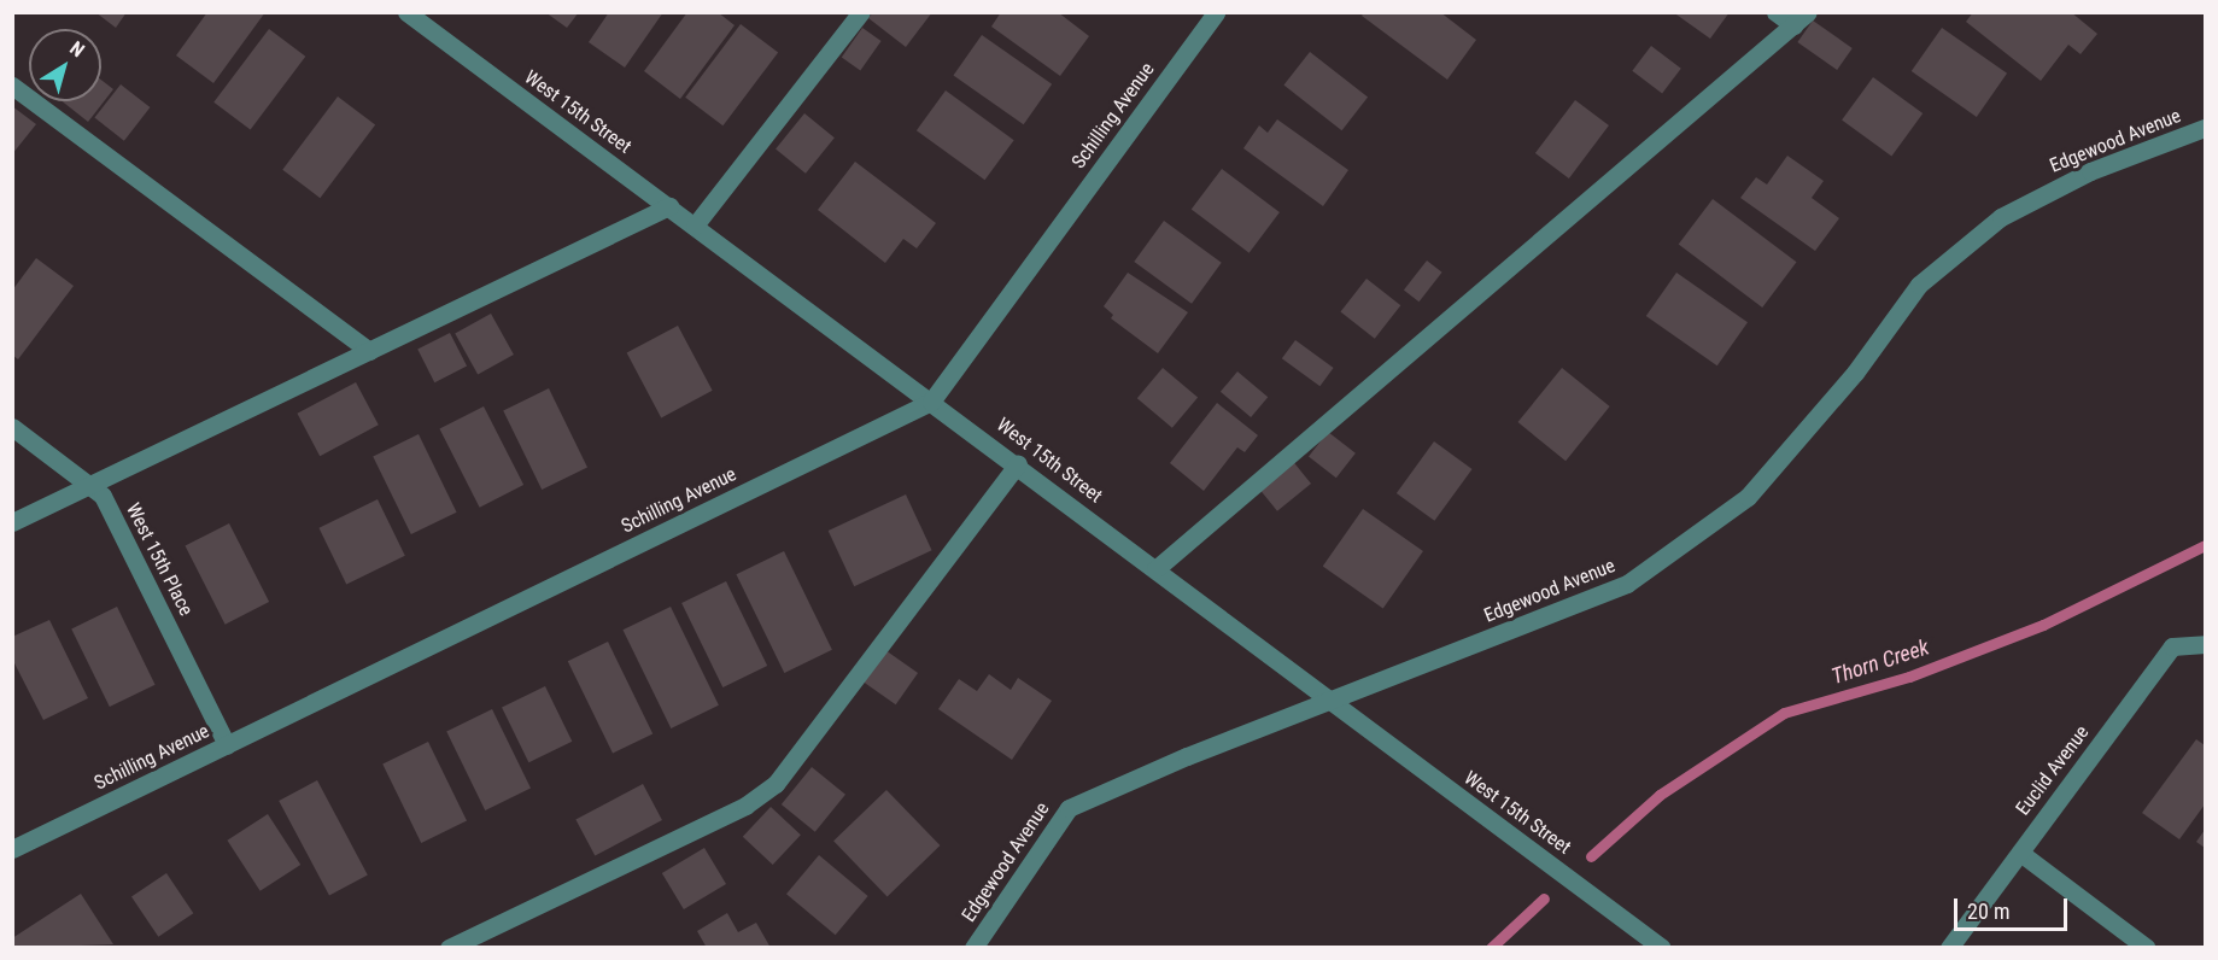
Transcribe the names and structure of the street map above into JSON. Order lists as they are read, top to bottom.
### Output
{
  "streets": {
    "street": [
      "West 15th Street",
      "Schilling Avenue",
      "Edgewood Avenue",
      "West 15th Place",
      "Euclid Avenue"
    ]
  },
  "crossings": [
    ["West 15th Street", "Schilling Avenue"],
    ["West 15th Street", "Edgewood Avenue"],
    ["Schilling Avenue", "West 15th Place"]
  ],
  "water": ["Thorn Creek"],
  "scale_bar": "20 m",
  "north": "top right"
}
